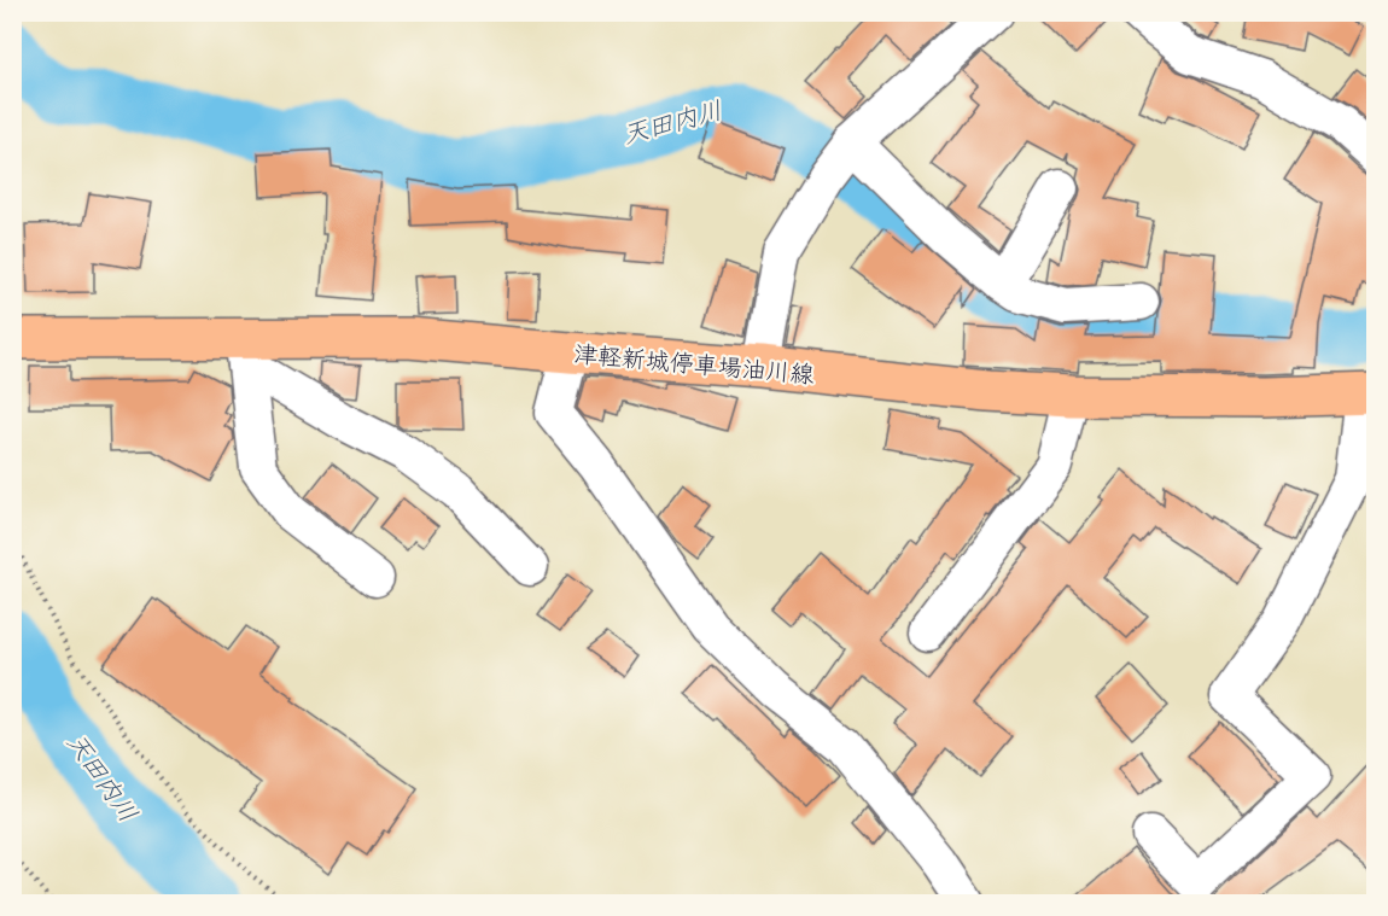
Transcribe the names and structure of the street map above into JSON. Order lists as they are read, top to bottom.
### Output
{
  "streets": {
    "main road": ["津軽新城停車場油川線"]
  },
  "water": ["天田内川"]
}
